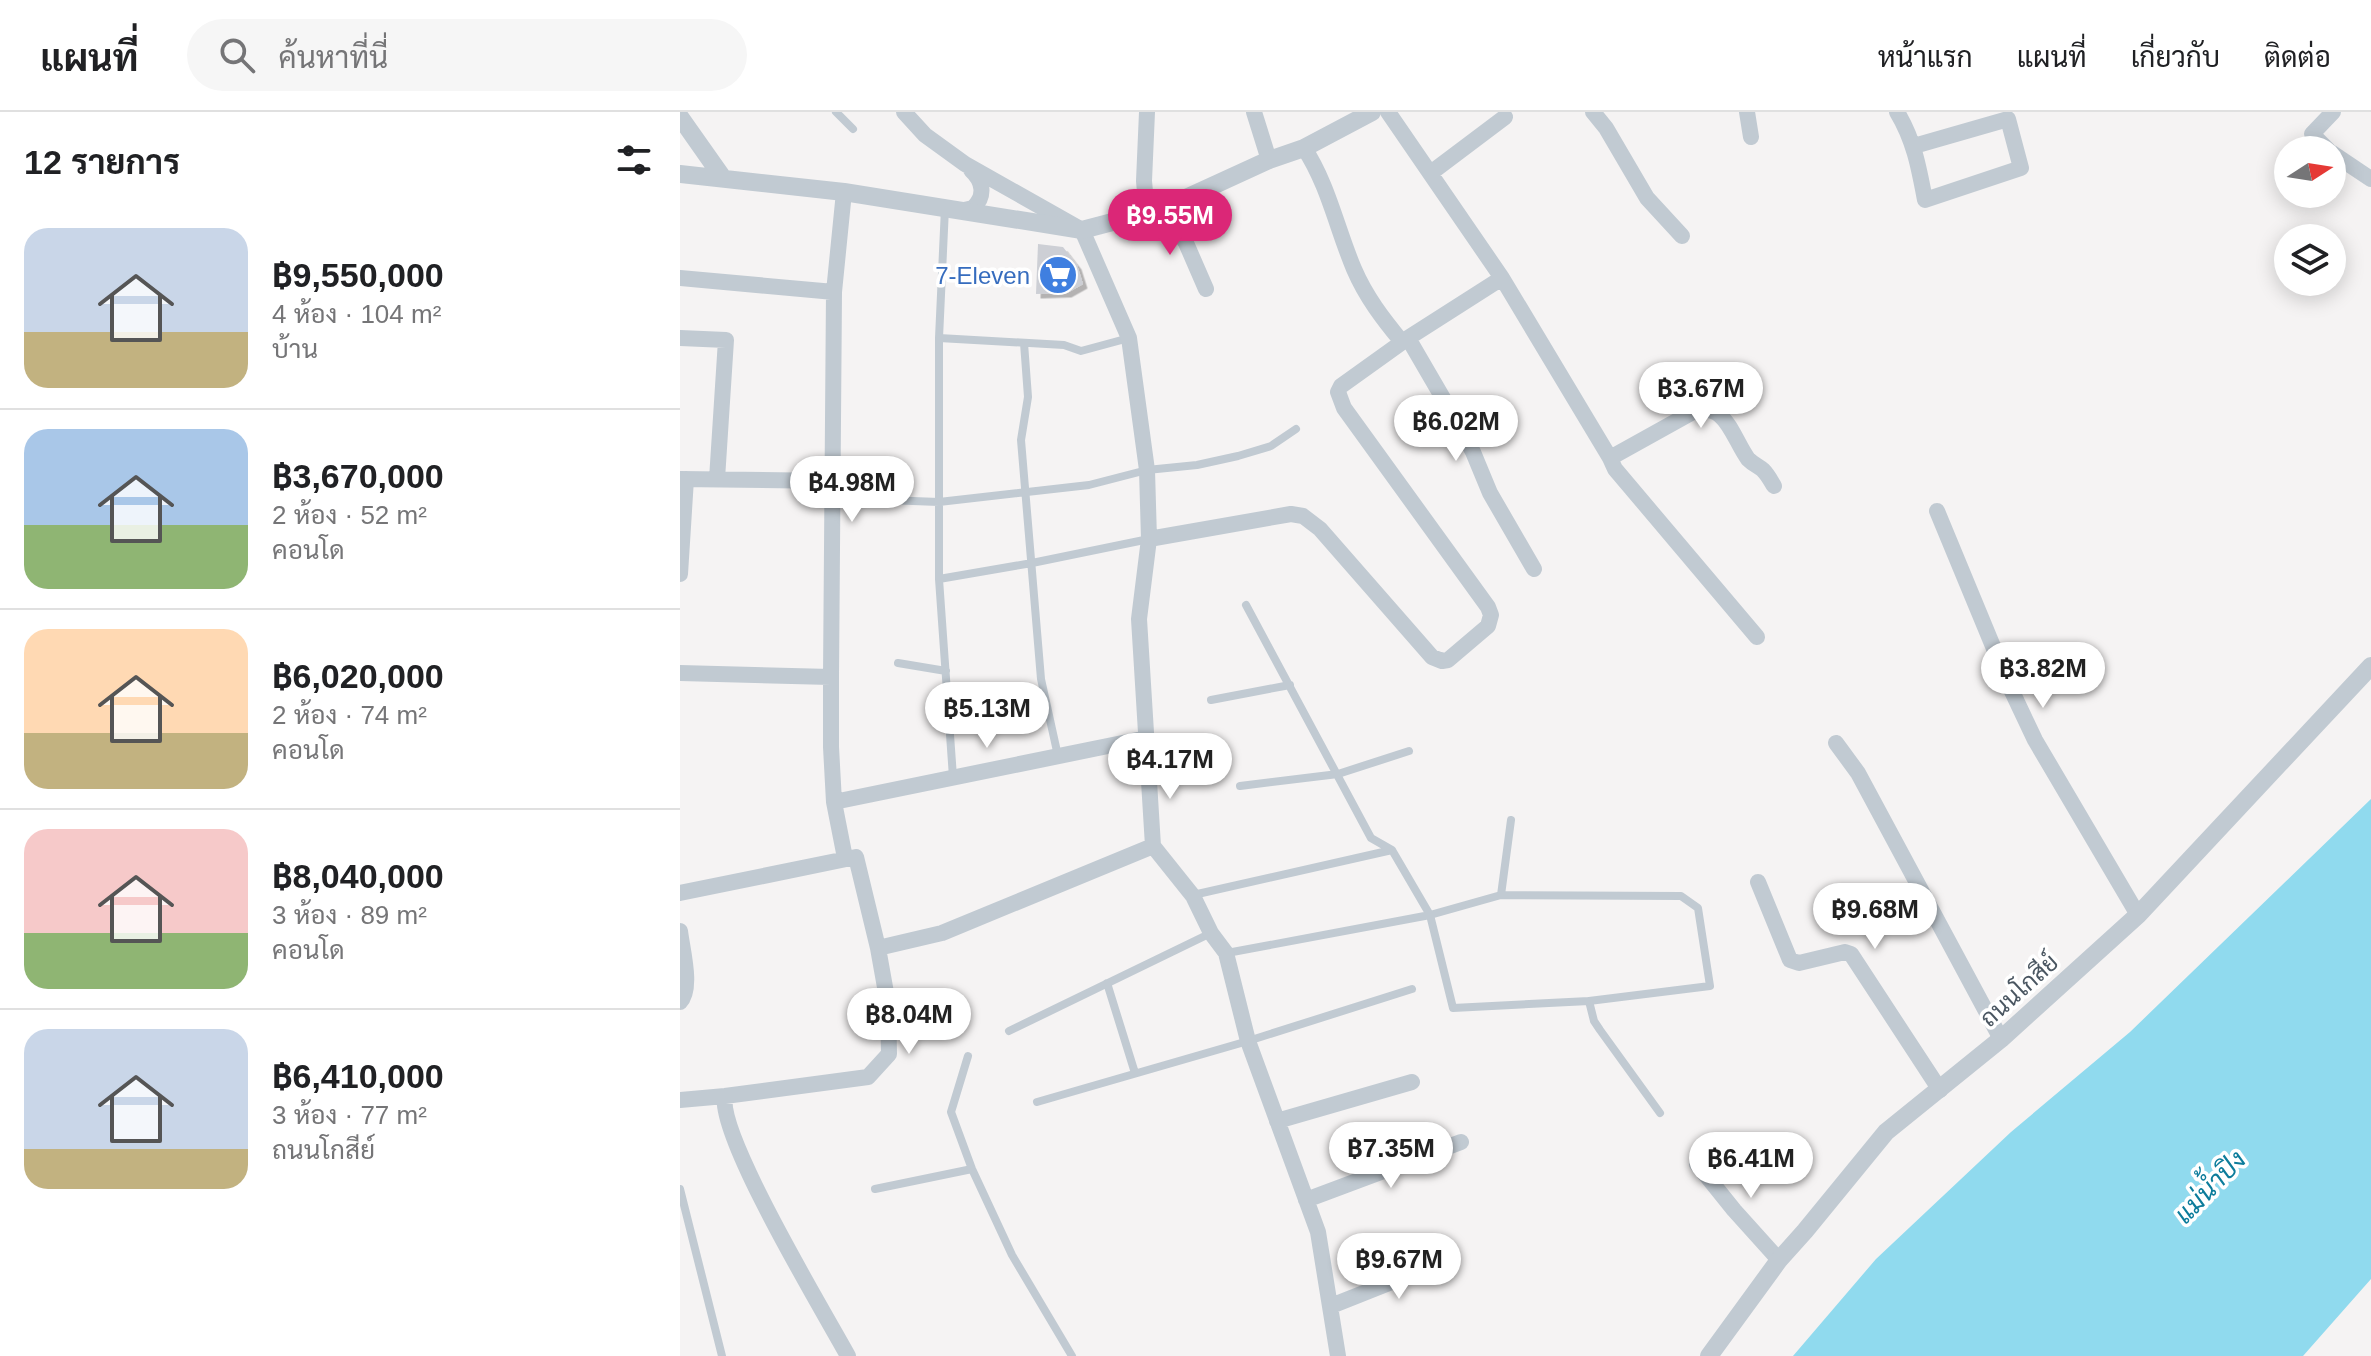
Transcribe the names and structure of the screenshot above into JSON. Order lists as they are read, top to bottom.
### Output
{
  "streets": {
    "street": ["ถนนโกสีย์"]
  },
  "water": ["แม่น้ำปิง"],
  "places": {
    "supermarket": ["7-Eleven"]
  },
  "north": "right",
  "page": {
    "header": "แผนที่",
    "search": "ค้นหาที่นี่",
    "nav": [
      "หน้าแรก",
      "แผนที่",
      "เกี่ยวกับ",
      "ติดต่อ"
    ],
    "heading": "12 รายการ",
    "price": [
      "฿9.55M",
      "฿3.67M",
      "฿6.02M",
      "฿4.98M",
      "฿3.82M",
      "฿5.13M",
      "฿4.17M",
      "฿9.68M",
      "฿8.04M",
      "฿7.35M",
      "฿6.41M",
      "฿9.67M"
    ],
    "list": [
      {
        "name": "฿9,550,000",
        "note": "4 ห้อง · 104 m² · บ้าน"
      },
      {
        "name": "฿3,670,000",
        "note": "2 ห้อง · 52 m² · คอนโด"
      },
      {
        "name": "฿6,020,000",
        "note": "2 ห้อง · 74 m² · คอนโด"
      },
      {
        "name": "฿8,040,000",
        "note": "3 ห้อง · 89 m² · คอนโด"
      },
      {
        "name": "฿6,410,000",
        "note": "3 ห้อง · 77 m² · ถนนโกสีย์"
      }
    ]
  }
}
